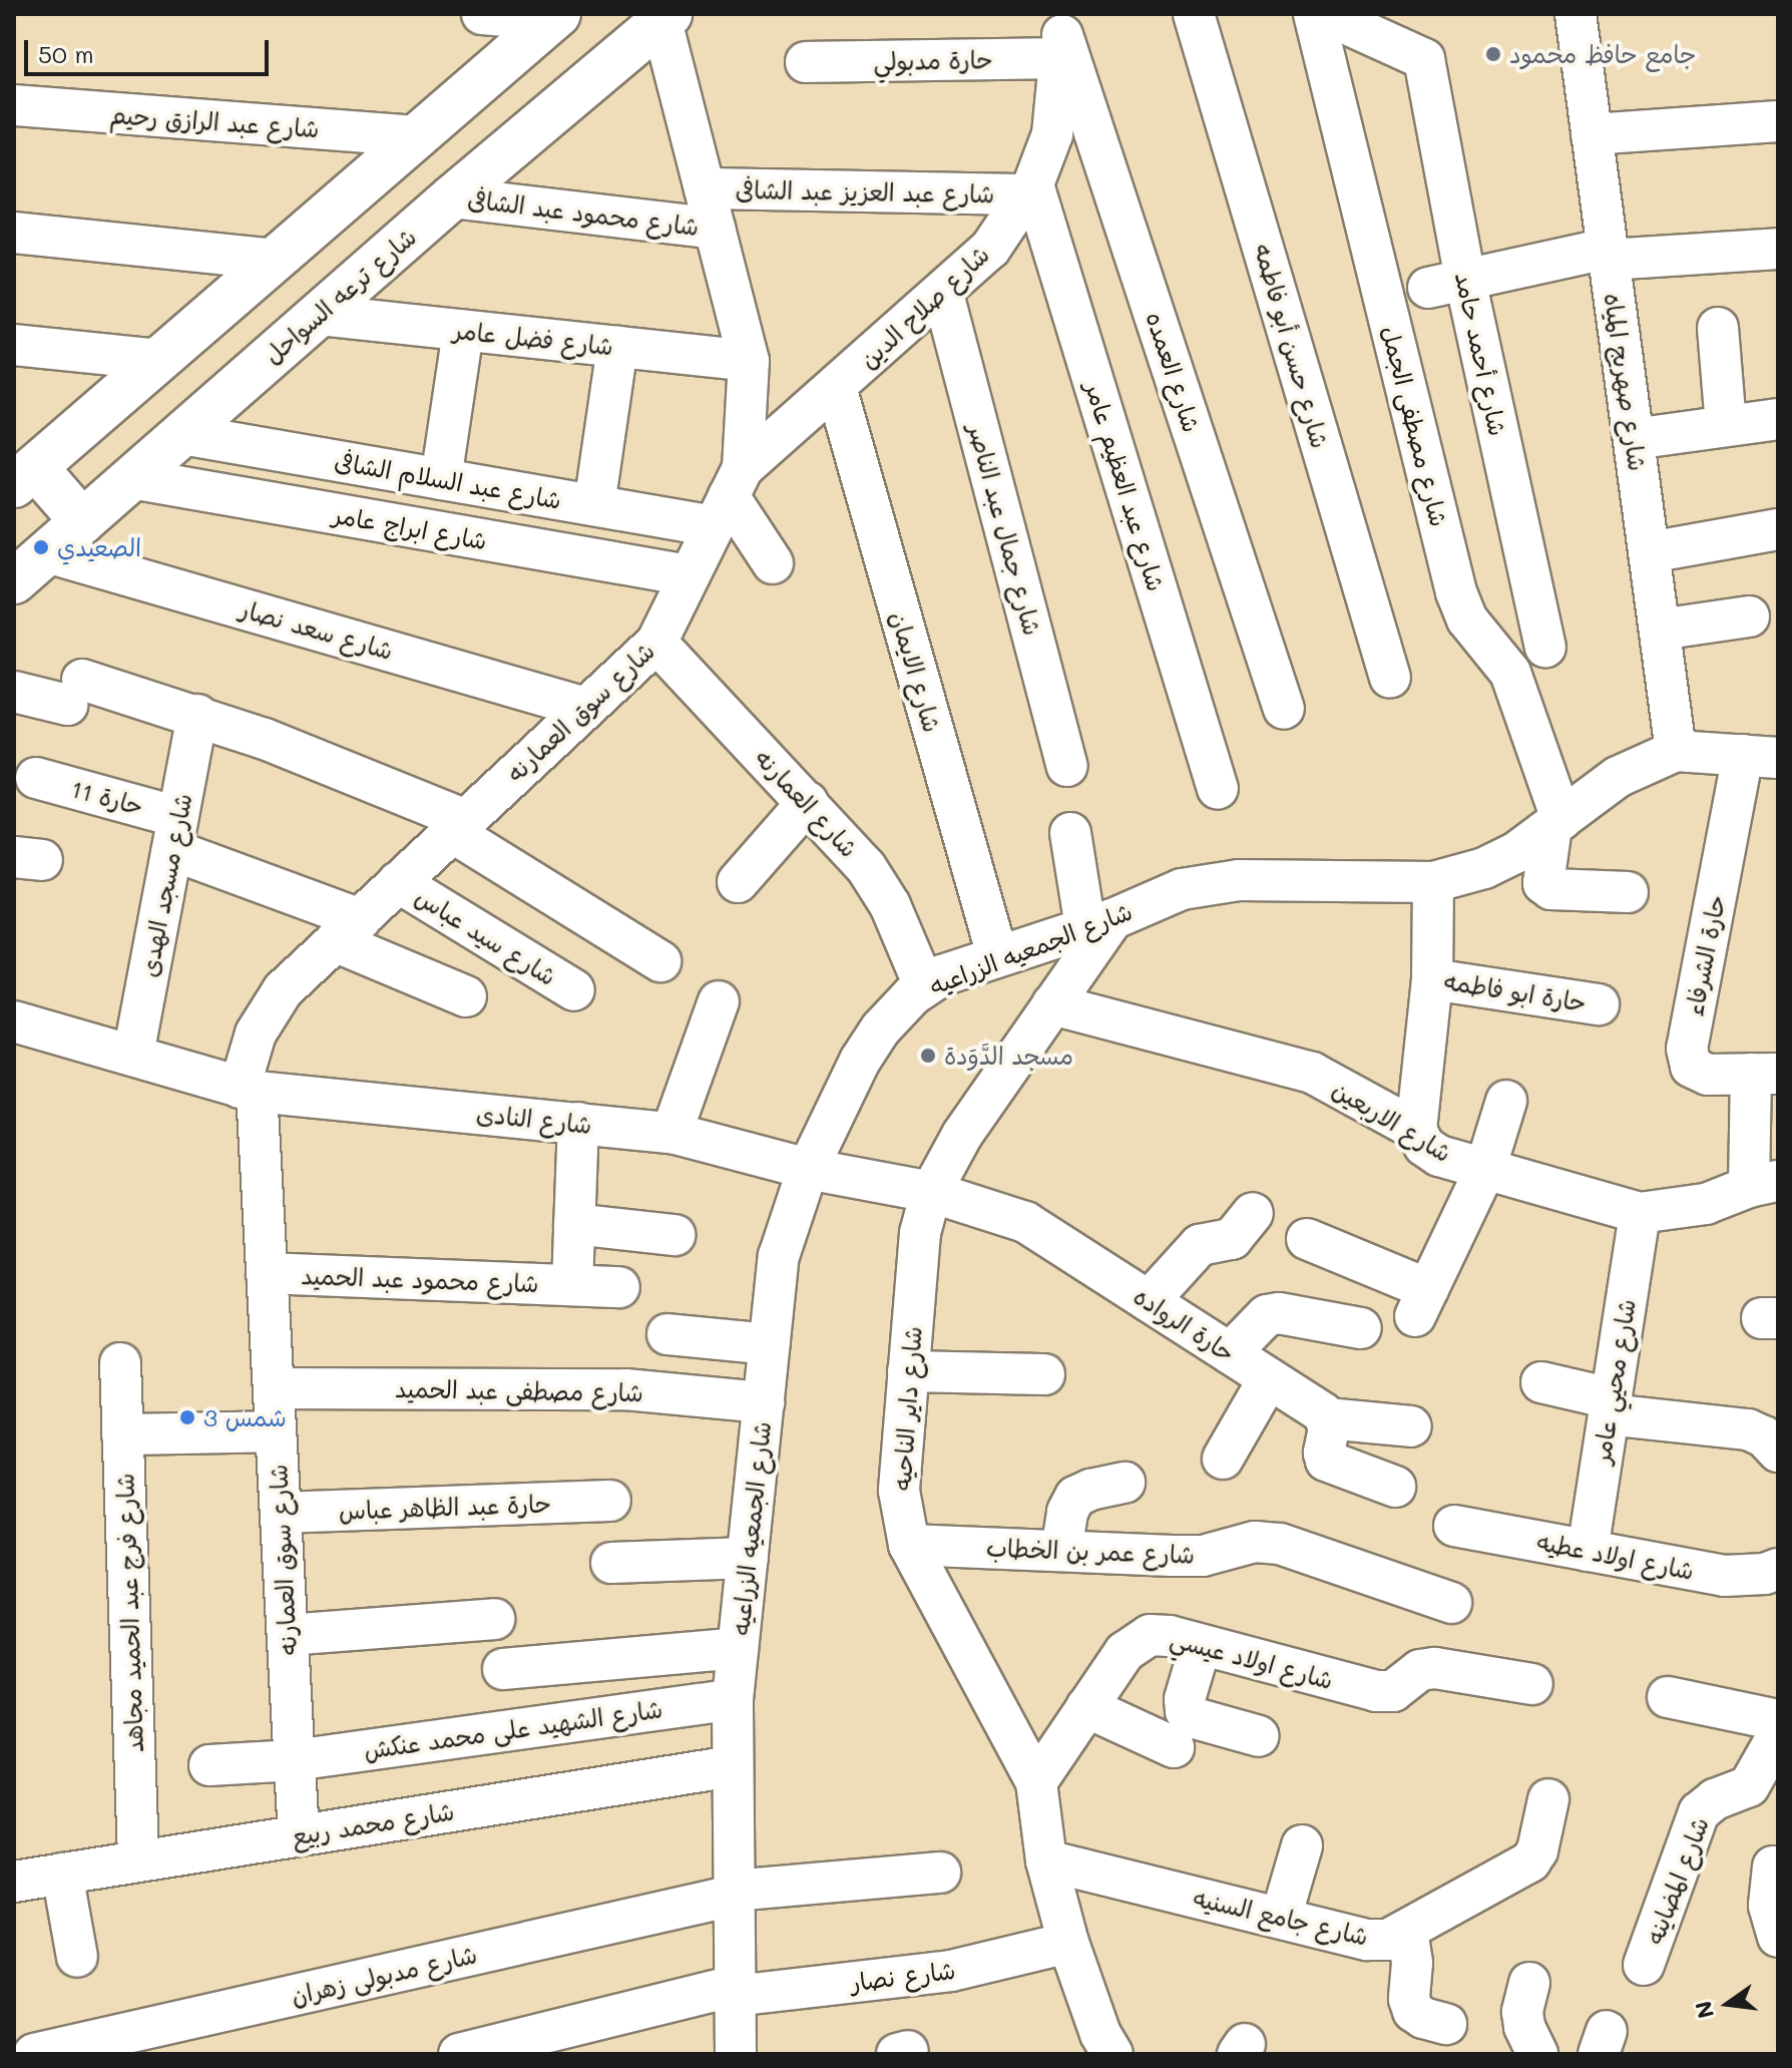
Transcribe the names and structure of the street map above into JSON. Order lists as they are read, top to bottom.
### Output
{
  "streets": {
    "main road": ["شارع ترعه السواحل"],
    "street": [
      "حارة مدبولي",
      "شارع عبد الرازق رحيم",
      "شارع عبد العزيز عبد الشافى",
      "شارع محمود عبد الشافى",
      "شارع صلاح الدين",
      "شارع فضل عامر",
      "شارع حسن أبو فاطمه",
      "شارع أحمد حامد",
      "شارع العمده",
      "شارع صهريج المياه",
      "شارع مصطفى الجمل",
      "شارع عبد السلام الشافى",
      "شارع عبد العظيم عامر",
      "شارع ابراج عامر",
      "شارع جمال عبد الناصر",
      "شارع سعد نصار",
      "شارع الايمان",
      "شارع سوق العمارنه",
      "حارة 11",
      "شارع العمارنه",
      "شارع مسجد الهدى",
      "شارع سيد عباس",
      "شارع الجمعيه الزراعيه",
      "حارة الشرفاء",
      "حارة ابو فاطمه",
      "شارع النادى",
      "شارع الاربعين",
      "شارع محمود عبد الحميد",
      "حارة الرواده",
      "شارع محيي عامر",
      "شارع مصطفى عبد الحميد",
      "شارع داير الناحيه",
      "حارة عبد الظاهر عباس",
      "شارع عمر بن الخطاب",
      "شارع اولاد عطيه",
      "شارع فرج عبد الحميد مجاهد",
      "شارع اولاد عيسي",
      "شارع الشهيد على محمد عنكش",
      "شارع محمد ربيع",
      "شارع المضاينه",
      "شارع جامع السنيه",
      "شارع مدبولى زهران",
      "شارع نصار"
    ]
  },
  "crossings": [
    ["حارة مدبولي", "شارع صلاح الدين"],
    ["حارة مدبولي", "شارع العمده"],
    ["شارع عبد العزيز عبد الشافى", "شارع صلاح الدين"],
    ["شارع عبد العزيز عبد الشافى", "شارع عبد العظيم عامر"],
    ["شارع عبد العزيز عبد الشافى", "شارع سوق العمارنه"],
    ["شارع محمود عبد الشافى", "شارع ترعه السواحل"],
    ["شارع محمود عبد الشافى", "شارع سوق العمارنه"],
    ["شارع ترعه السواحل", "شارع فضل عامر"],
    ["شارع ترعه السواحل", "شارع عبد السلام الشافى"],
    ["شارع ترعه السواحل", "شارع ابراج عامر"],
    ["شارع ترعه السواحل", "شارع سعد نصار"],
    ["شارع ترعه السواحل", "شارع سوق العمارنه"],
    ["شارع صلاح الدين", "شارع العمده"],
    ["شارع صلاح الدين", "شارع عبد السلام الشافى"],
    ["شارع صلاح الدين", "شارع عبد العظيم عامر"],
    ["شارع صلاح الدين", "شارع جمال عبد الناصر"],
    ["شارع صلاح الدين", "شارع الايمان"],
    ["شارع صلاح الدين", "شارع سوق العمارنه"],
    ["شارع فضل عامر", "شارع سوق العمارنه"],
    ["شارع صهريج المياه", "شارع الجمعيه الزراعيه"],
    ["شارع مصطفى الجمل", "شارع الجمعيه الزراعيه"],
    ["شارع عبد السلام الشافى", "شارع سوق العمارنه"],
    ["شارع ابراج عامر", "شارع سوق العمارنه"],
    ["شارع سعد نصار", "شارع سوق العمارنه"],
    ["شارع الايمان", "شارع الجمعيه الزراعيه"],
    ["شارع سوق العمارنه", "حارة 11"],
    ["شارع سوق العمارنه", "شارع العمارنه"],
    ["شارع سوق العمارنه", "شارع سيد عباس"],
    ["شارع سوق العمارنه", "شارع النادى"],
    ["شارع سوق العمارنه", "شارع محمود عبد الحميد"],
    ["شارع سوق العمارنه", "شارع مصطفى عبد الحميد"],
    ["شارع سوق العمارنه", "حارة عبد الظاهر عباس"],
    ["شارع سوق العمارنه", "شارع الشهيد على محمد عنكش"],
    ["شارع سوق العمارنه", "شارع محمد ربيع"],
    ["حارة 11", "شارع مسجد الهدى"],
    ["شارع العمارنه", "شارع الجمعيه الزراعيه"],
    ["شارع مسجد الهدى", "شارع النادى"],
    ["شارع الجمعيه الزراعيه", "شارع النادى"],
    ["شارع الجمعيه الزراعيه", "حارة الرواده"],
    ["شارع الجمعيه الزراعيه", "شارع مصطفى عبد الحميد"],
    ["شارع الجمعيه الزراعيه", "شارع داير الناحيه"],
    ["شارع الجمعيه الزراعيه", "شارع الشهيد على محمد عنكش"],
    ["شارع الجمعيه الزراعيه", "شارع محمد ربيع"],
    ["شارع الجمعيه الزراعيه", "شارع مدبولى زهران"],
    ["شارع الجمعيه الزراعيه", "شارع نصار"],
    ["شارع النادى", "شارع محمود عبد الحميد"],
    ["شارع النادى", "حارة الرواده"],
    ["شارع الاربعين", "شارع محيي عامر"],
    ["شارع الاربعين", "شارع داير الناحيه"],
    ["حارة الرواده", "شارع داير الناحيه"],
    ["شارع محيي عامر", "شارع اولاد عطيه"],
    ["شارع داير الناحيه", "شارع عمر بن الخطاب"],
    ["شارع داير الناحيه", "شارع اولاد عيسي"],
    ["شارع داير الناحيه", "شارع جامع السنيه"],
    ["شارع داير الناحيه", "شارع نصار"],
    ["شارع فرج عبد الحميد مجاهد", "شارع محمد ربيع"]
  ],
  "places": [
    "جامع حافظ محمود",
    "الصعيدي",
    "مسجد الدَّوَدة",
    "شمس 3"
  ],
  "scale_bar": "50 m",
  "north": "left"
}
